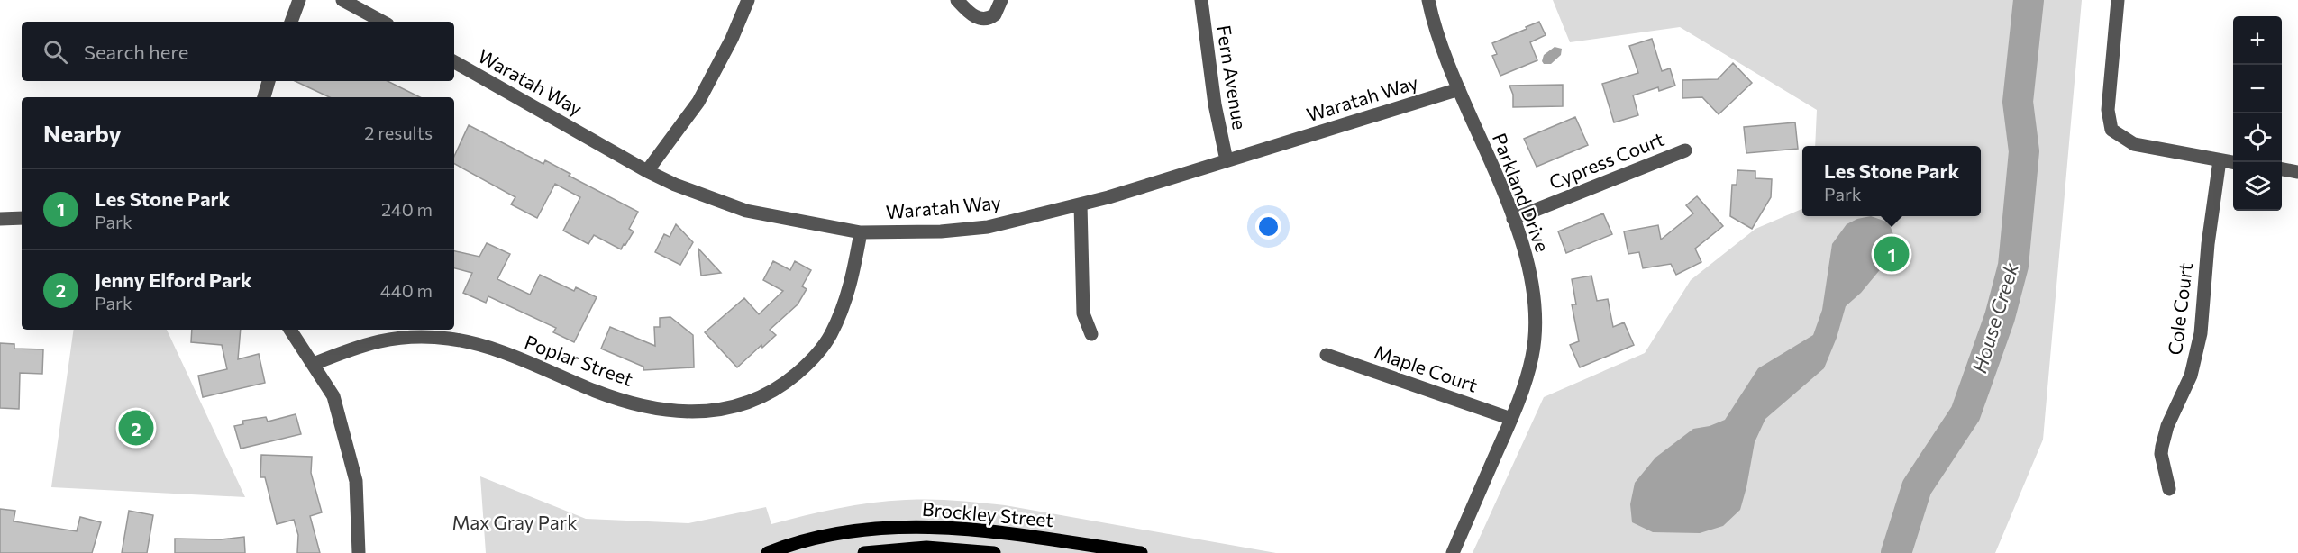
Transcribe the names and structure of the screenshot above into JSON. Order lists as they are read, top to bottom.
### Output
{
  "streets": {
    "main road": ["Brockley Street"],
    "street": [
      "Fern Avenue",
      "Waratah Way",
      "Cypress Court",
      "Parkland Drive",
      "Cole Court",
      "Poplar Street",
      "Maple Court"
    ]
  },
  "crossings": [
    ["Fern Avenue", "Waratah Way"],
    ["Waratah Way", "Parkland Drive"],
    ["Waratah Way", "Poplar Street"],
    ["Cypress Court", "Parkland Drive"],
    ["Parkland Drive", "Maple Court"]
  ],
  "water": ["House Creek"],
  "parks": ["Max Gray Park"],
  "page": {
    "map_buttons": ["+", "−"],
    "search": "Search here",
    "heading": ["Nearby", "2 results"],
    "popup": ["Les Stone Park", "Park"],
    "list": [
      {
        "mark": "1",
        "name": "Les Stone Park",
        "note": "Park",
        "value": "240 m"
      },
      {
        "mark": "2",
        "name": "Jenny Elford Park",
        "note": "Park",
        "value": "440 m"
      }
    ],
    "pins": ["1", "2"]
  }
}
